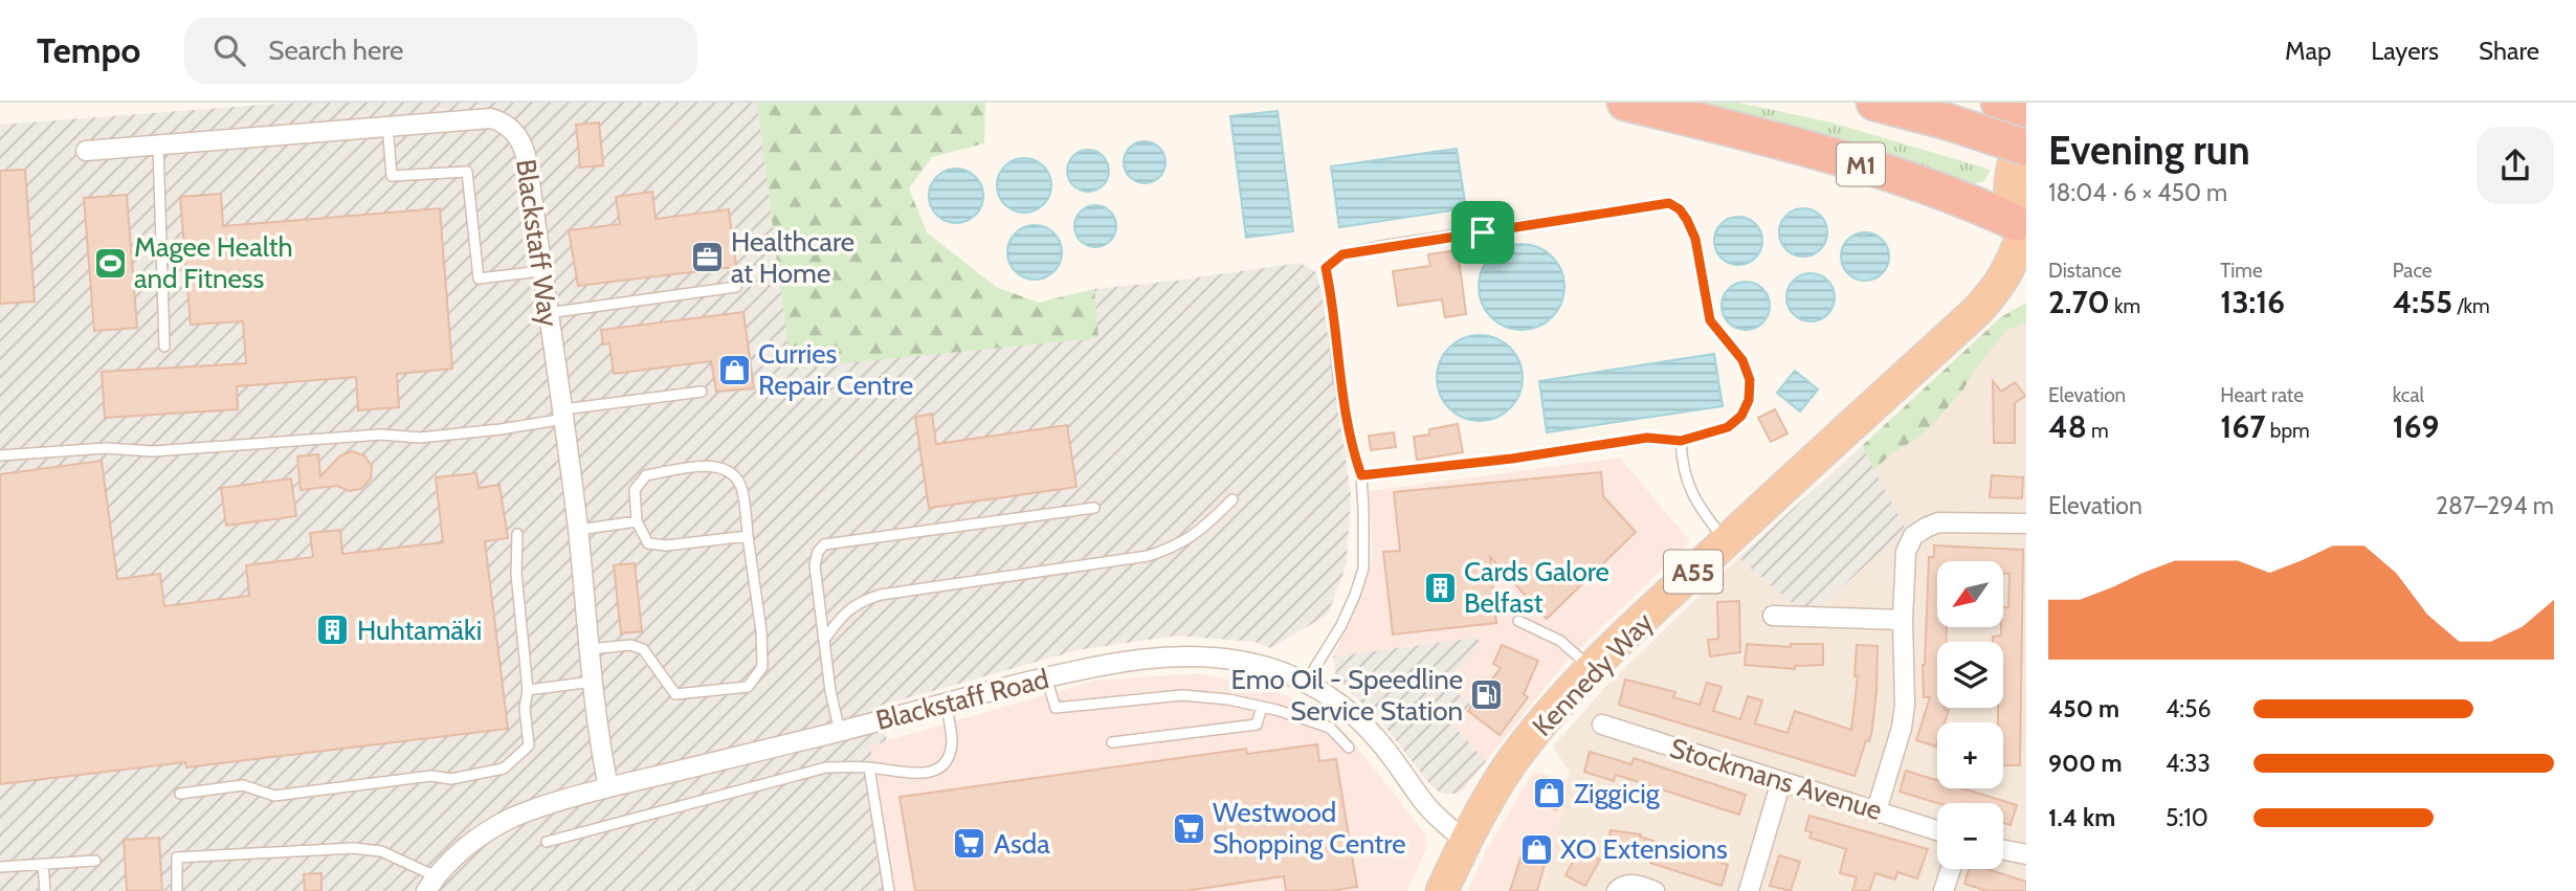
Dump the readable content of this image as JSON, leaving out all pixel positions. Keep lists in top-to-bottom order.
{
  "streets": {
    "highway": ["M1", "A55", "Kennedy Way"],
    "street": ["Blackstaff Way", "Blackstaff Road", "Stockmans Avenue"]
  },
  "crossings": [
    ["M1", "Kennedy Way"],
    ["Blackstaff Way", "Blackstaff Road"],
    ["Kennedy Way", "Blackstaff Road"]
  ],
  "places": {
    "office": ["Healthcare at Home"],
    "sports": ["Magee Health and Fitness"],
    "shop": ["Curries Repair Centre", "Ziggicig", "XO Extensions"],
    "building": ["Cards Galore Belfast", "Huhtamäki"],
    "fuel station": ["Emo Oil - Speedline Service Station"],
    "supermarket": ["Westwood Shopping Centre", "Asda"]
  },
  "north": "bottom left",
  "page": {
    "header": "Tempo",
    "search": "Search here",
    "nav": ["Map", "Layers", "Share"],
    "heading": ["Evening run", "18:04 · 6 × 450 m"],
    "stats": [
      ["Distance", "2.70 km"],
      ["Time", "13:16"],
      ["Pace", "4:55 /km"],
      ["Elevation", "48 m"],
      ["Heart rate", "167 bpm"],
      ["kcal", "169"]
    ],
    "chart": ["Elevation", "287–294 m"],
    "map_buttons": ["+", "−"],
    "list": [
      {
        "name": "450 m",
        "note": "4:56"
      },
      {
        "name": "900 m",
        "note": "4:33"
      },
      {
        "name": "1.4 km",
        "note": "5:10"
      }
    ]
  }
}
